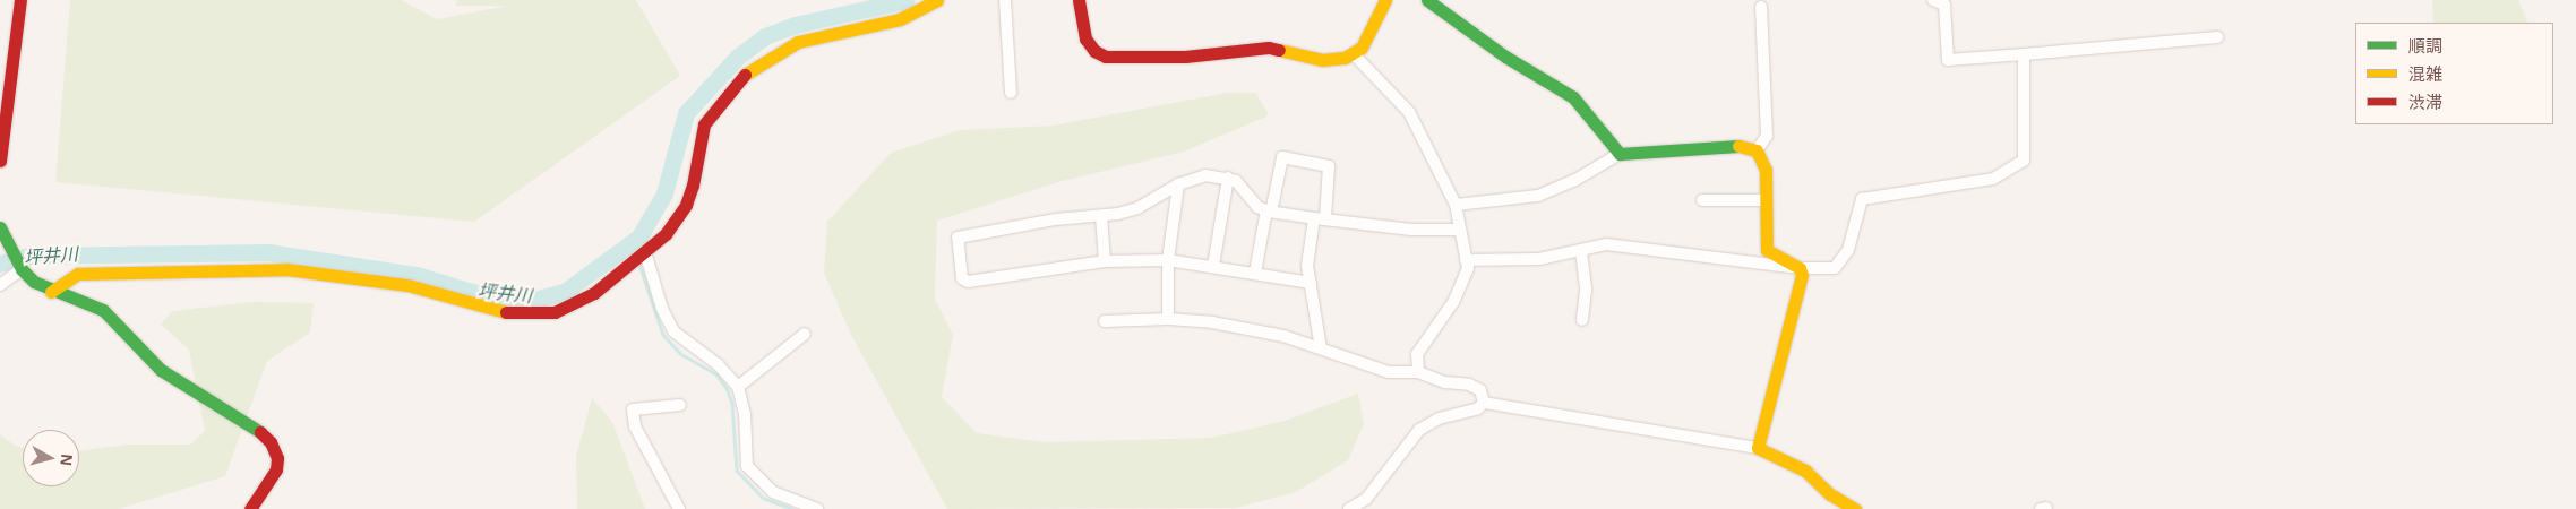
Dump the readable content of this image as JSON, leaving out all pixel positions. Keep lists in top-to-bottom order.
{
  "water": ["坪井川"],
  "legend": ["順調", "混雑", "渋滞"],
  "north": "right"
}
